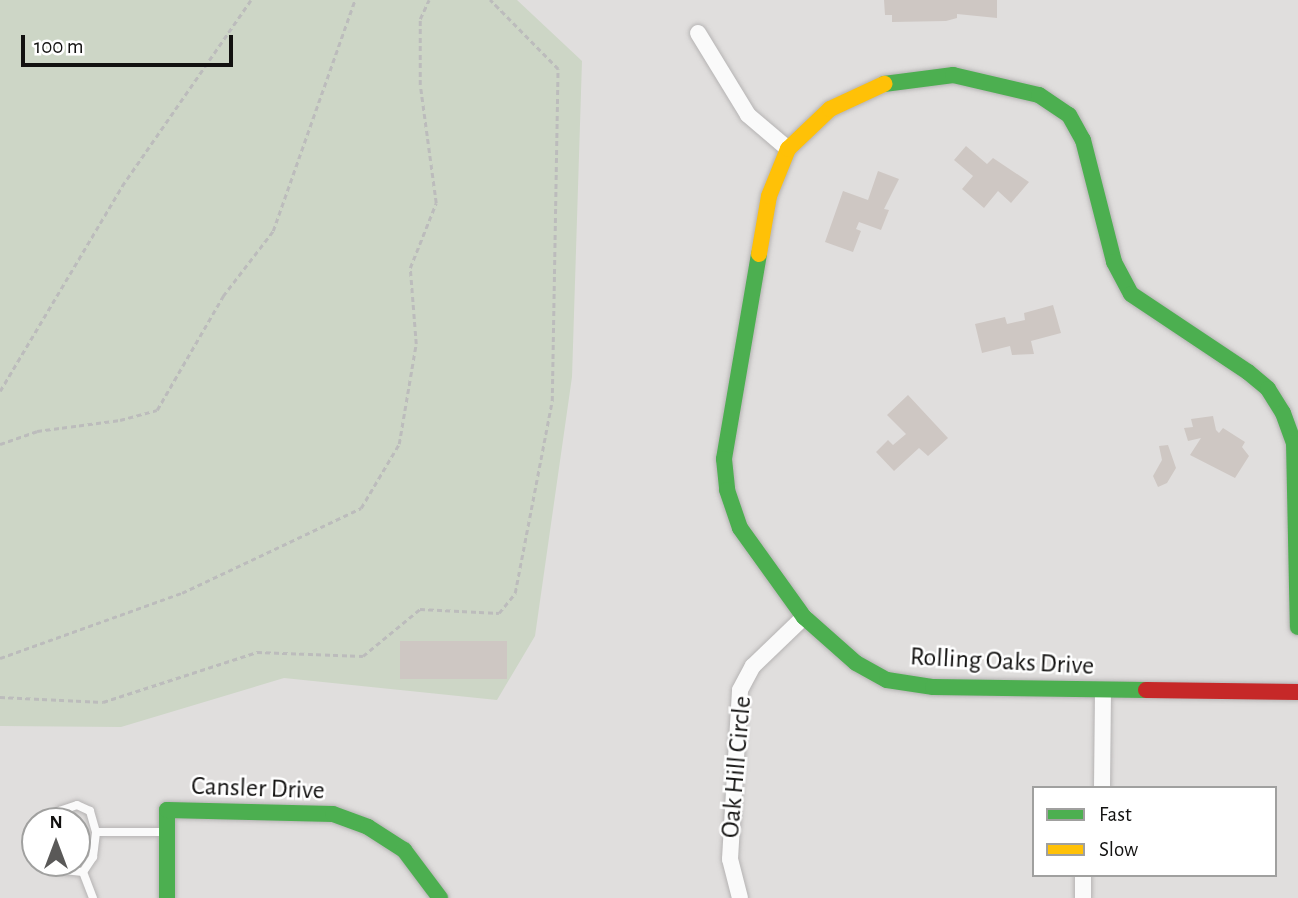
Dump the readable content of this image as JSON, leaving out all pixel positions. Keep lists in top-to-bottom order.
{
  "streets": {
    "street": ["Rolling Oaks Drive", "Oak Hill Circle", "Cansler Drive"]
  },
  "crossings": [
    ["Rolling Oaks Drive", "Oak Hill Circle"]
  ],
  "legend": ["Fast", "Slow"],
  "scale_bar": "100 m",
  "north": "top"
}
